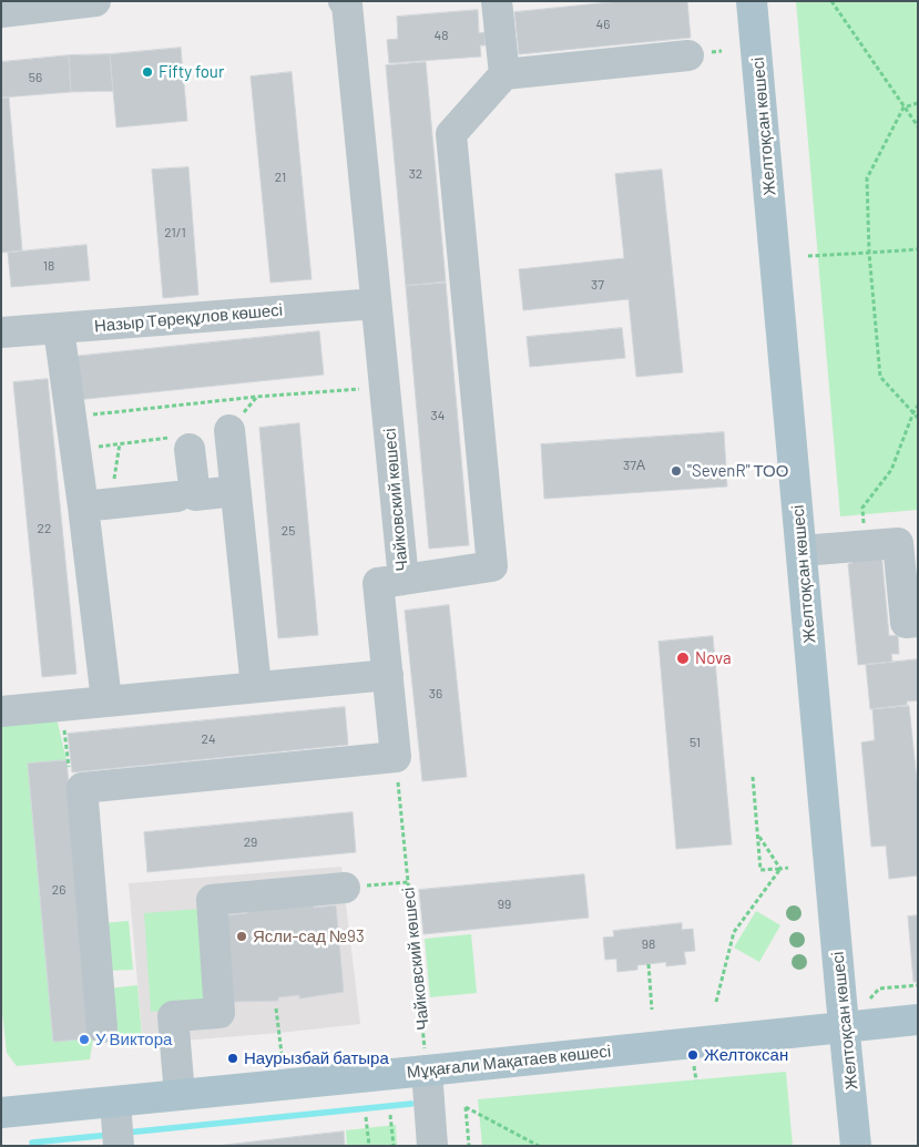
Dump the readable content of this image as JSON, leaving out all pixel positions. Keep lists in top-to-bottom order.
{
  "streets": {
    "main road": ["Желтоқсан көшесі", "Мұқағали Мақатаев көшесі"],
    "street": ["Назыр Төреқұлов көшесі", "Чайковский көшесі"]
  },
  "crossings": [
    ["Желтоқсан көшесі", "Мұқағали Мақатаев көшесі"],
    ["Назыр Төреқұлов көшесі", "Чайковский көшесі"],
    ["Чайковский көшесі", "Мұқағали Мақатаев көшесі"]
  ],
  "places": [
    "Fifty four",
    "\"SevenR\" ТОО",
    "Nova",
    "Ясли-сад №93",
    "У Виктора",
    "Желтоксан",
    "Наурызбай батыра"
  ],
  "house_numbers": [
    "46",
    "48",
    "56",
    "32",
    "21",
    "21/1",
    "18",
    "37",
    "34",
    "37А",
    "22",
    "25",
    "36",
    "24",
    "51",
    "29",
    "26",
    "99",
    "98"
  ]
}
